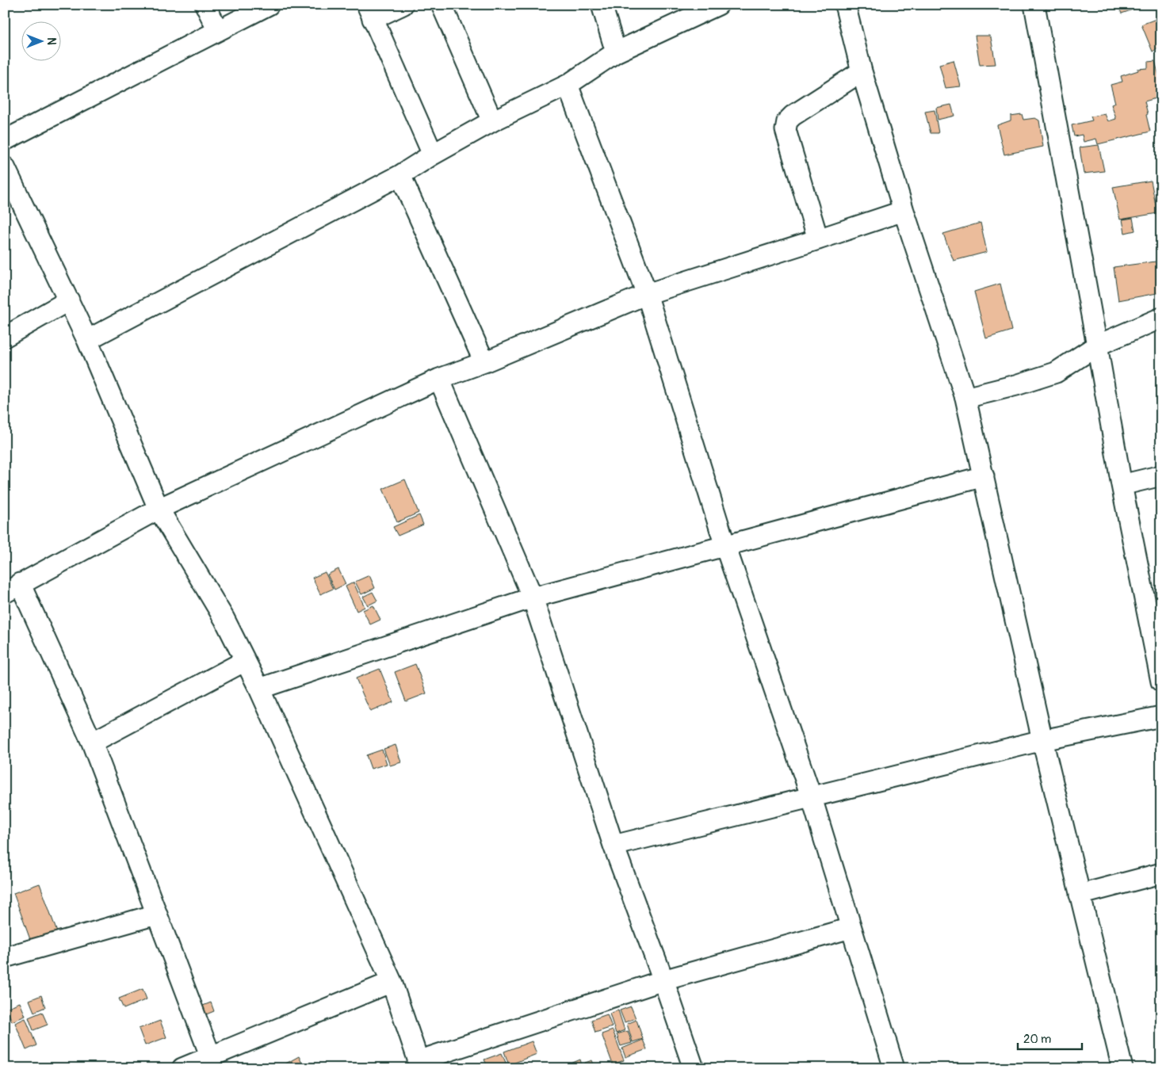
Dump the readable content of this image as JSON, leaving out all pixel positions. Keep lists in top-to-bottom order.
{
  "scale_bar": "20 m",
  "north": "right"
}
